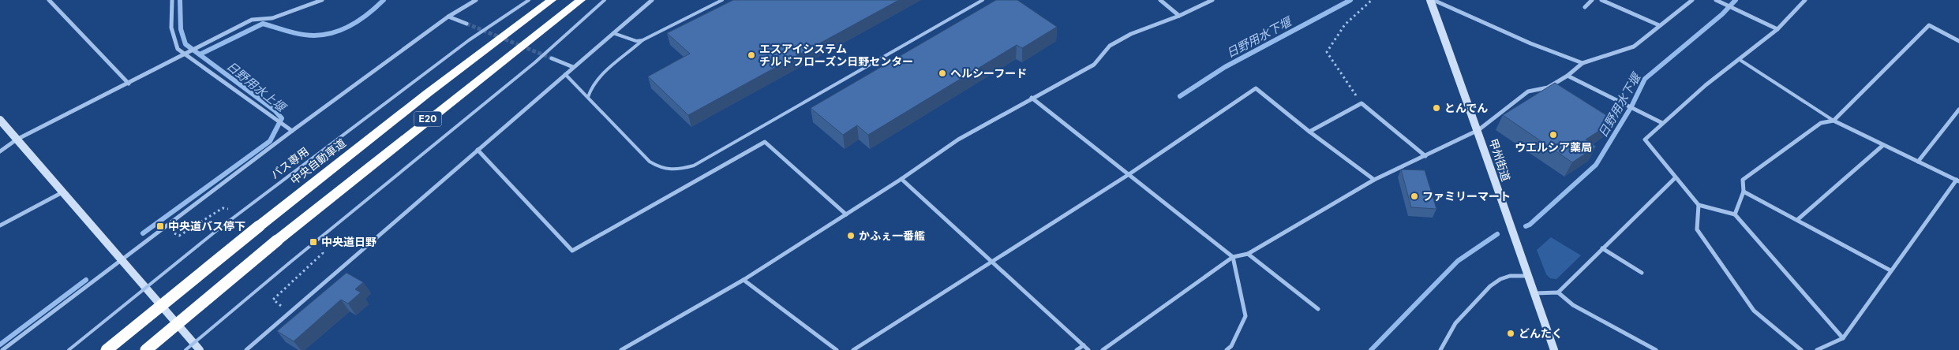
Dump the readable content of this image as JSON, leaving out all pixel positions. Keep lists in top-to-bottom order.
{
  "streets": {
    "highway": ["E20", "中央自動車道"],
    "main road": ["甲州街道"],
    "lane": ["バス専用"]
  },
  "water": ["日野用水下堰", "日野用水上堰"],
  "places": {
    "other": [
      "エスアイシステム チルドフローズン日野センター",
      "ヘルシーフード",
      "とんでん",
      "ウエルシア薬局",
      "ファミリーマート",
      "かふぇ一番艦",
      "どんたく"
    ],
    "transit": ["中央道バス停下", "中央道日野"]
  }
}
